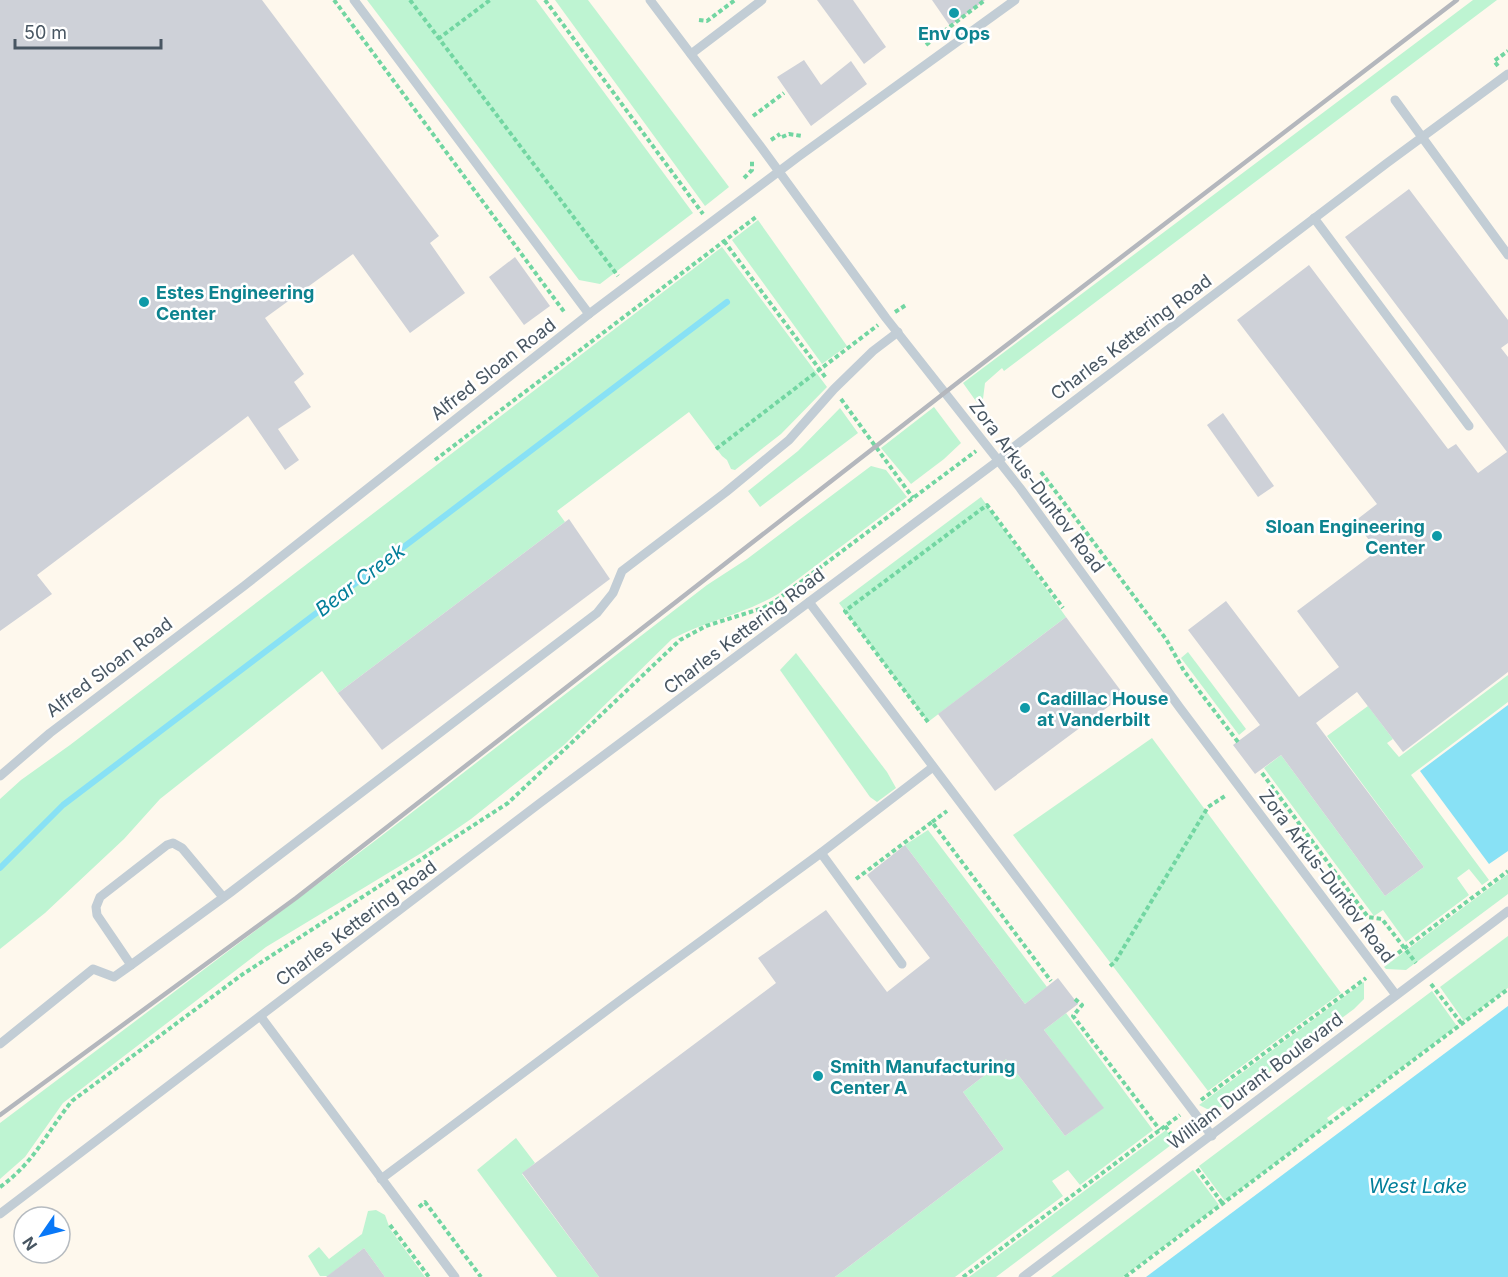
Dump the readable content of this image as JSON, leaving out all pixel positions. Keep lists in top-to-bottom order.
{
  "streets": {
    "lane": [
      "Charles Kettering Road",
      "Alfred Sloan Road",
      "Zora Arkus-Duntov Road",
      "William Durant Boulevard"
    ]
  },
  "crossings": [
    ["Charles Kettering Road", "Zora Arkus-Duntov Road"],
    ["Alfred Sloan Road", "Zora Arkus-Duntov Road"],
    ["Zora Arkus-Duntov Road", "William Durant Boulevard"]
  ],
  "water": ["Bear Creek", "West Lake"],
  "places": [
    "Env Ops",
    "Estes Engineering Center",
    "Sloan Engineering Center",
    "Cadillac House at Vanderbilt",
    "Smith Manufacturing Center A"
  ],
  "scale_bar": "50 m",
  "north": "bottom left"
}
